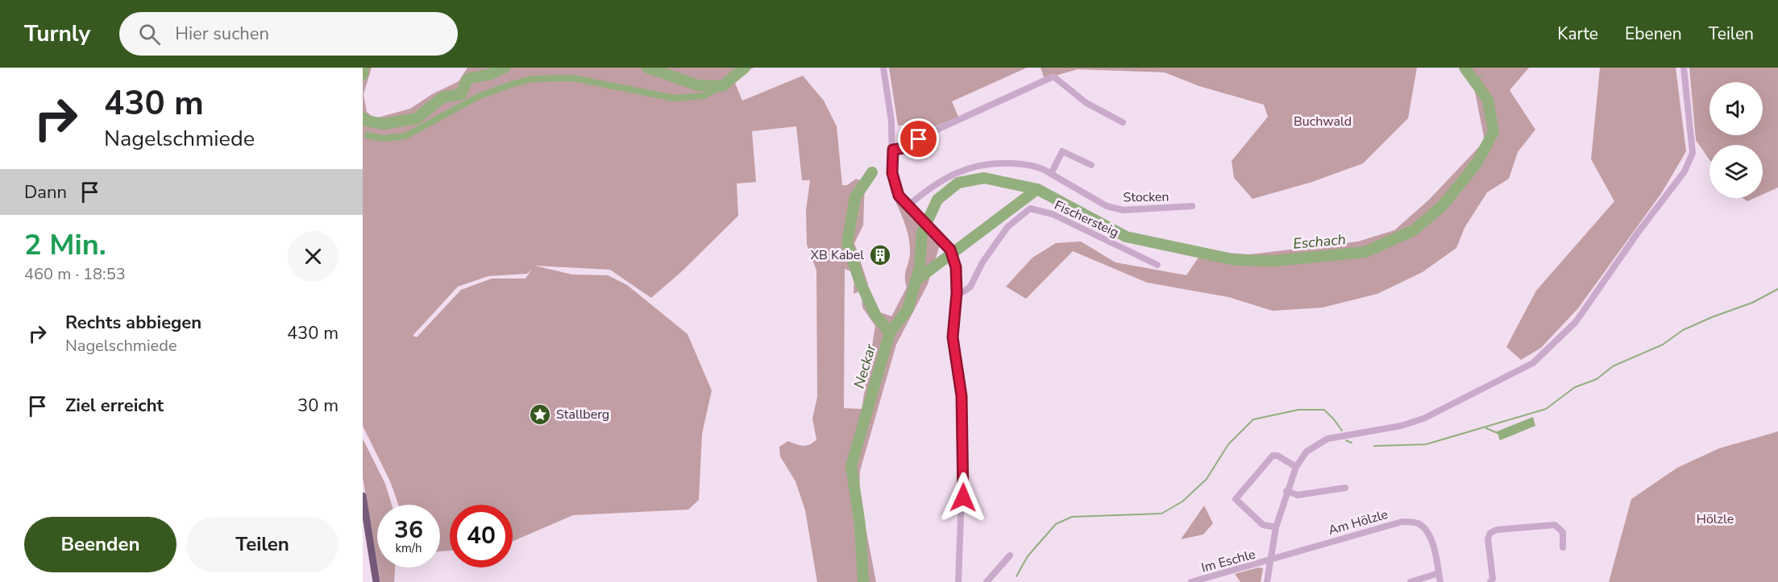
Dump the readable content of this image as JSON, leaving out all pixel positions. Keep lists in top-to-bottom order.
{
  "streets": {
    "street": [
      "Stocken",
      "Fischersteig",
      "Am Hölzle",
      "Im Eschle"
    ]
  },
  "crossings": [
    ["Am Hölzle", "Im Eschle"]
  ],
  "water": ["Eschach", "Neckar"],
  "parks": ["Buchwald", "Hölzle"],
  "places": {
    "building": ["XB Kabel"],
    "place": ["Stallberg"]
  },
  "page": {
    "header": "Turnly",
    "search": "Hier suchen",
    "nav": ["Karte", "Ebenen", "Teilen"],
    "turn": ["430 m", "Nagelschmiede"],
    "then": "Dann",
    "heading": ["2 Min.", "460 m · 18:53"],
    "list": [
      {
        "name": "Rechts abbiegen",
        "note": "Nagelschmiede",
        "value": "430 m"
      },
      {
        "name": "Ziel erreicht",
        "value": "30 m"
      }
    ],
    "speed": "36 km/h",
    "limit": "40",
    "buttons": ["Beenden", "Teilen"]
  }
}
